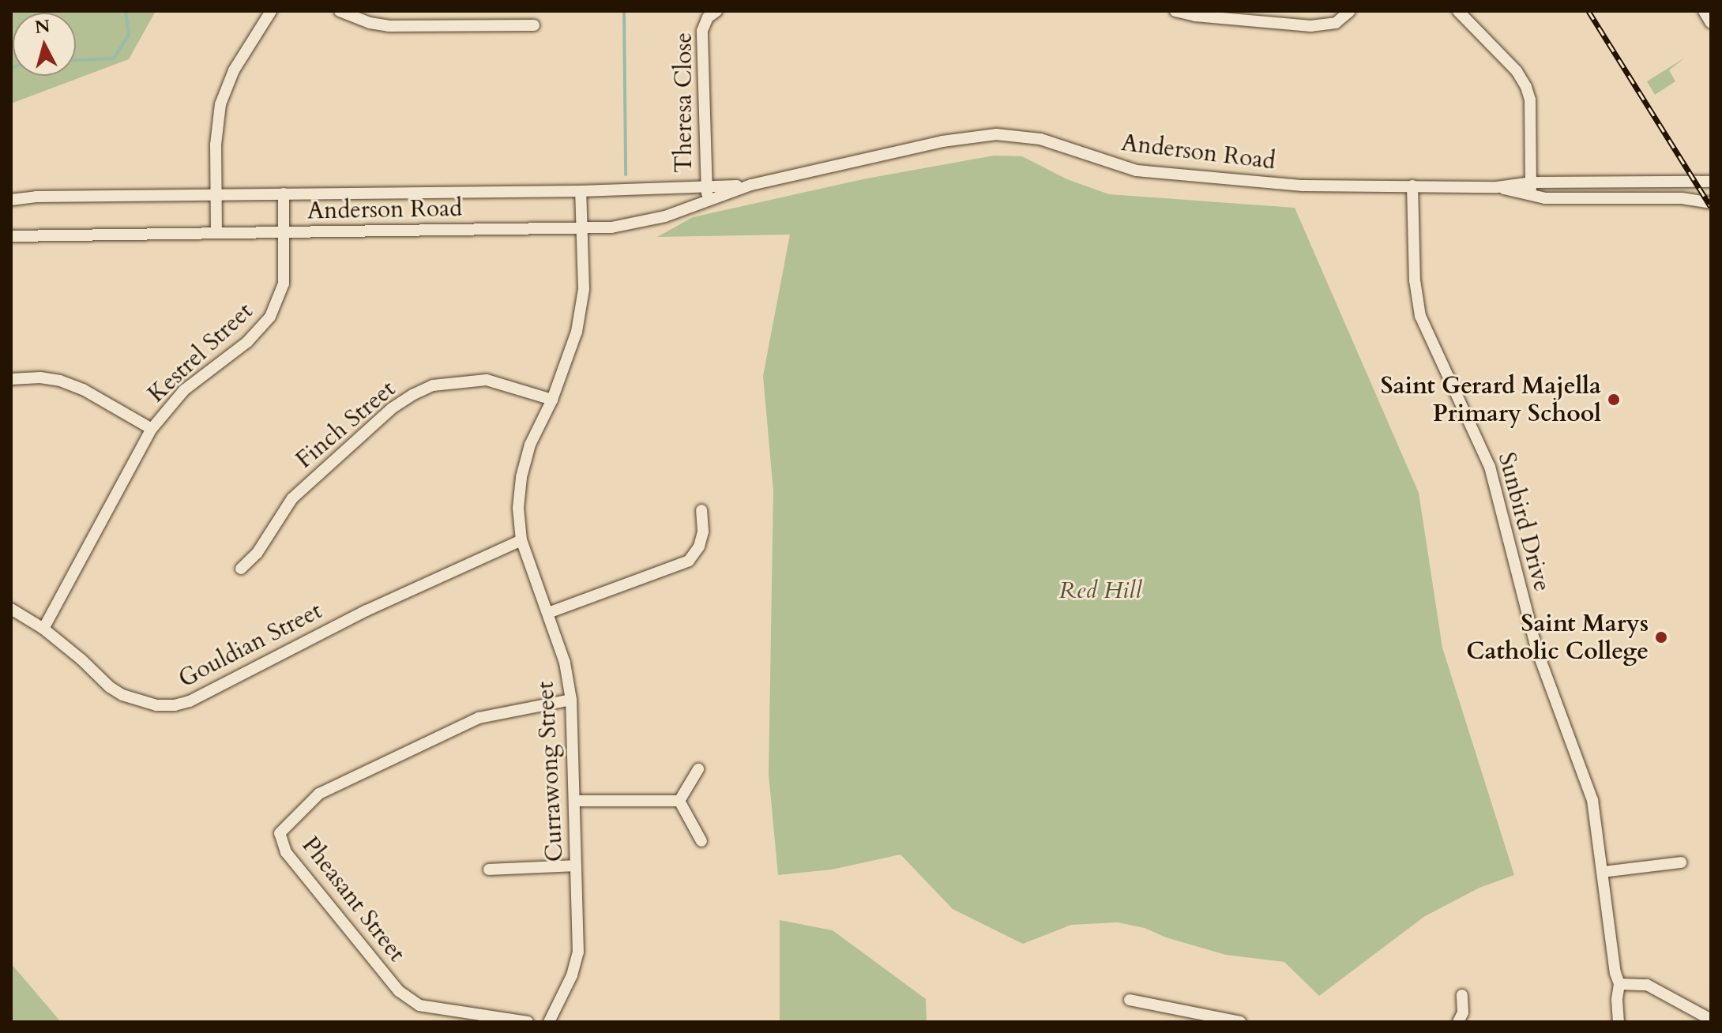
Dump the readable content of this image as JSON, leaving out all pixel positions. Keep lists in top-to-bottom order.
{
  "streets": {
    "street": [
      "Theresa Close",
      "Anderson Road",
      "Kestrel Street",
      "Finch Street",
      "Sunbird Drive",
      "Gouldian Street",
      "Currawong Street",
      "Pheasant Street"
    ]
  },
  "crossings": [
    ["Theresa Close", "Anderson Road"],
    ["Anderson Road", "Kestrel Street"],
    ["Anderson Road", "Sunbird Drive"],
    ["Anderson Road", "Currawong Street"],
    ["Kestrel Street", "Gouldian Street"],
    ["Finch Street", "Currawong Street"],
    ["Gouldian Street", "Currawong Street"],
    ["Currawong Street", "Pheasant Street"]
  ],
  "parks": ["Red Hill"],
  "places": ["Saint Gerard Majella Primary School", "Saint Marys Catholic College"],
  "north": "top"
}
